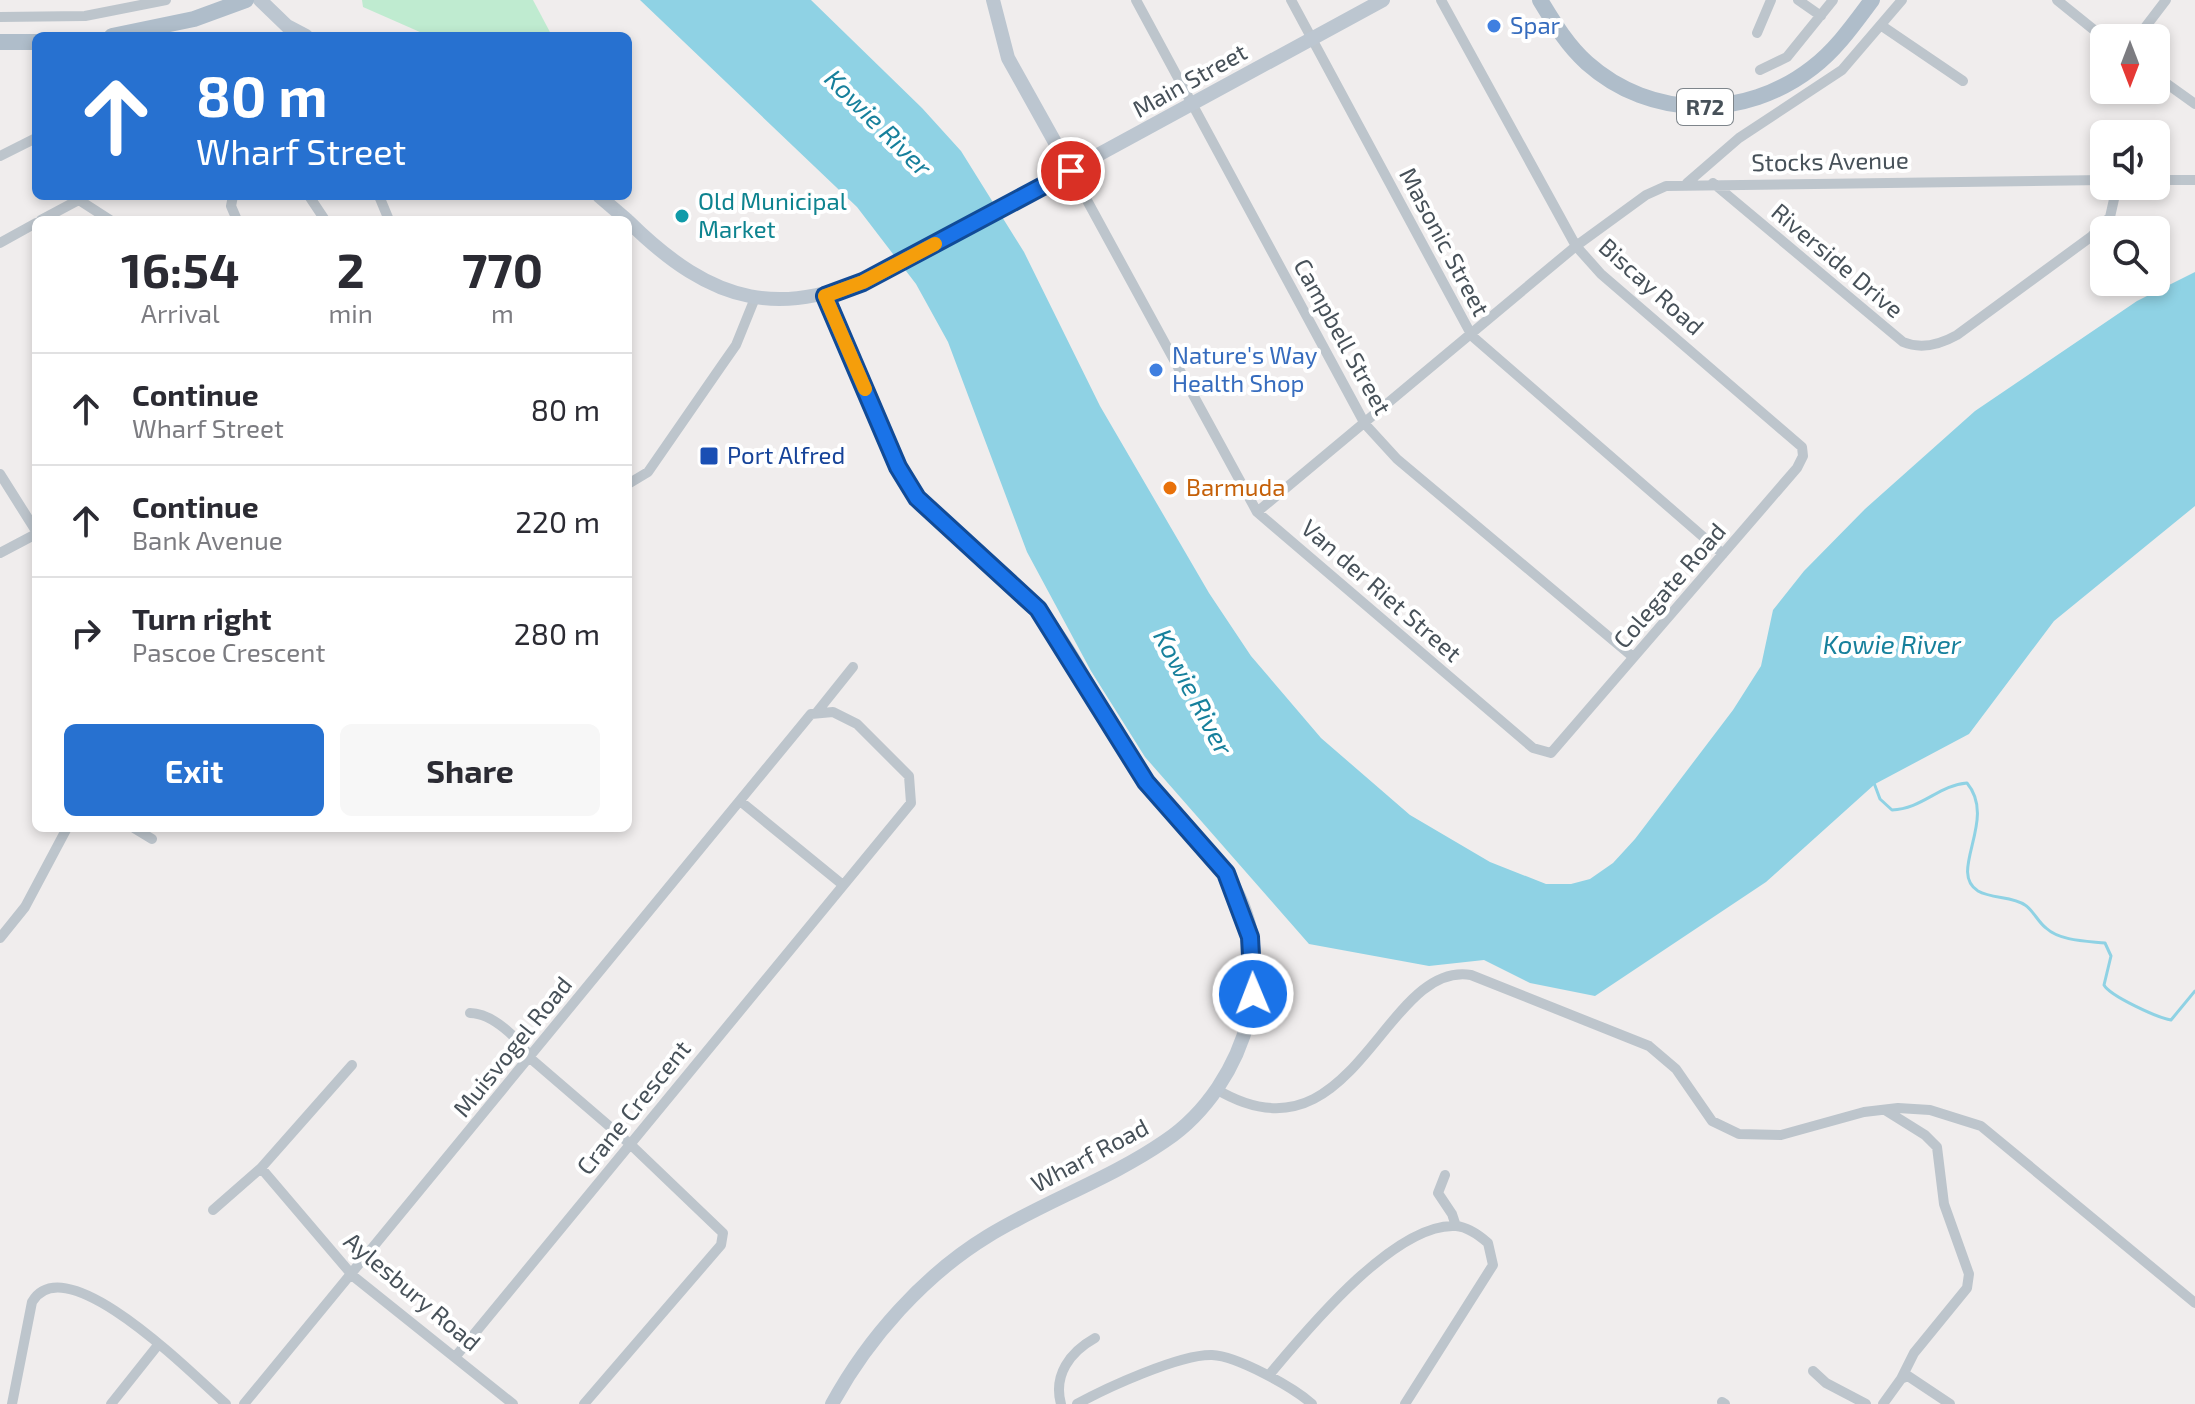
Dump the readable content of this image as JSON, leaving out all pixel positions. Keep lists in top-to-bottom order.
{
  "streets": {
    "main road": ["R72"],
    "street": [
      "Main Street",
      "Stocks Avenue",
      "Masonic Street",
      "Riverside Drive",
      "Biscay Road",
      "Campbell Street",
      "Colegate Road",
      "Van der Riet Street",
      "Muisvogel Road",
      "Crane Crescent",
      "Wharf Road",
      "Aylesbury Road"
    ]
  },
  "crossings": [
    ["Main Street", "Masonic Street"],
    ["Main Street", "Campbell Street"],
    ["Main Street", "Van der Riet Street"],
    ["Main Street", "Wharf Road"],
    ["Stocks Avenue", "Masonic Street"],
    ["Stocks Avenue", "Riverside Drive"],
    ["Stocks Avenue", "Biscay Road"],
    ["Stocks Avenue", "Campbell Street"],
    ["Stocks Avenue", "Van der Riet Street"],
    ["Masonic Street", "Colegate Road"],
    ["Biscay Road", "Colegate Road"],
    ["Campbell Street", "Colegate Road"],
    ["Colegate Road", "Van der Riet Street"],
    ["Muisvogel Road", "Crane Crescent"],
    ["Muisvogel Road", "Aylesbury Road"],
    ["Crane Crescent", "Aylesbury Road"]
  ],
  "water": ["Kowie River"],
  "places": {
    "other": [
      "Spar",
      "Old Municipal Market",
      "Nature's Way Health Shop",
      "Barmuda"
    ],
    "transit": ["Port Alfred"]
  },
  "north": "bottom",
  "page": {
    "turn": ["80 m", "Wharf Street"],
    "eta": [
      "16:54",
      "Arrival",
      "2",
      "min",
      "770",
      "m"
    ],
    "list": [
      {
        "name": "Continue",
        "note": "Wharf Street",
        "value": "80 m"
      },
      {
        "name": "Continue",
        "note": "Bank Avenue",
        "value": "220 m"
      },
      {
        "name": "Turn right",
        "note": "Pascoe Crescent",
        "value": "280 m"
      }
    ],
    "buttons": ["Exit", "Share"]
  }
}
